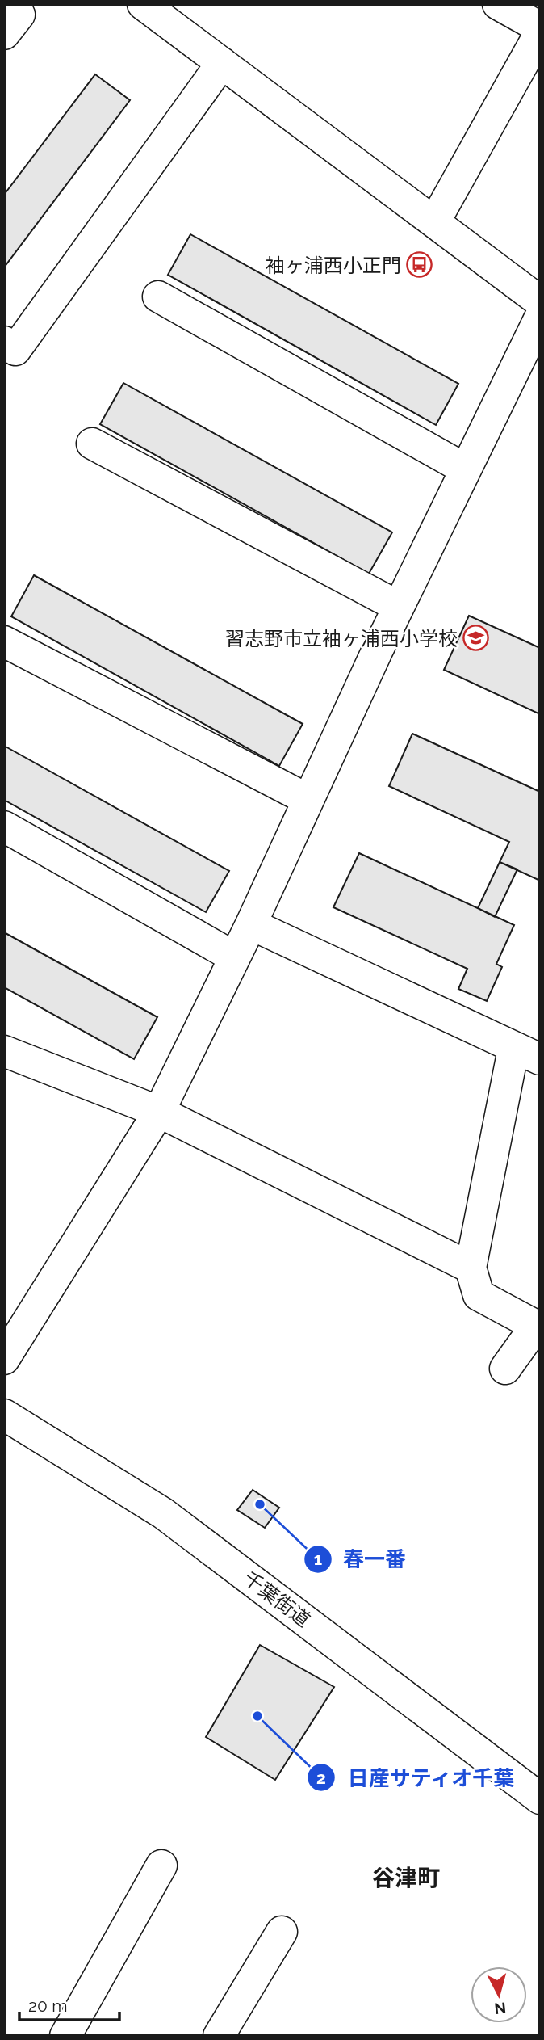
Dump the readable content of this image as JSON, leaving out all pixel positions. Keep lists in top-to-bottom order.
{
  "streets": {
    "main road": ["千葉街道"]
  },
  "districts": ["谷津町"],
  "places": {
    "bus stop": ["袖ヶ浦西小正門"],
    "school or university": ["習志野市立袖ヶ浦西小学校"],
    "other": ["春一番", "日産サティオ千葉"]
  },
  "scale_bar": "20 m",
  "north": "bottom"
}
